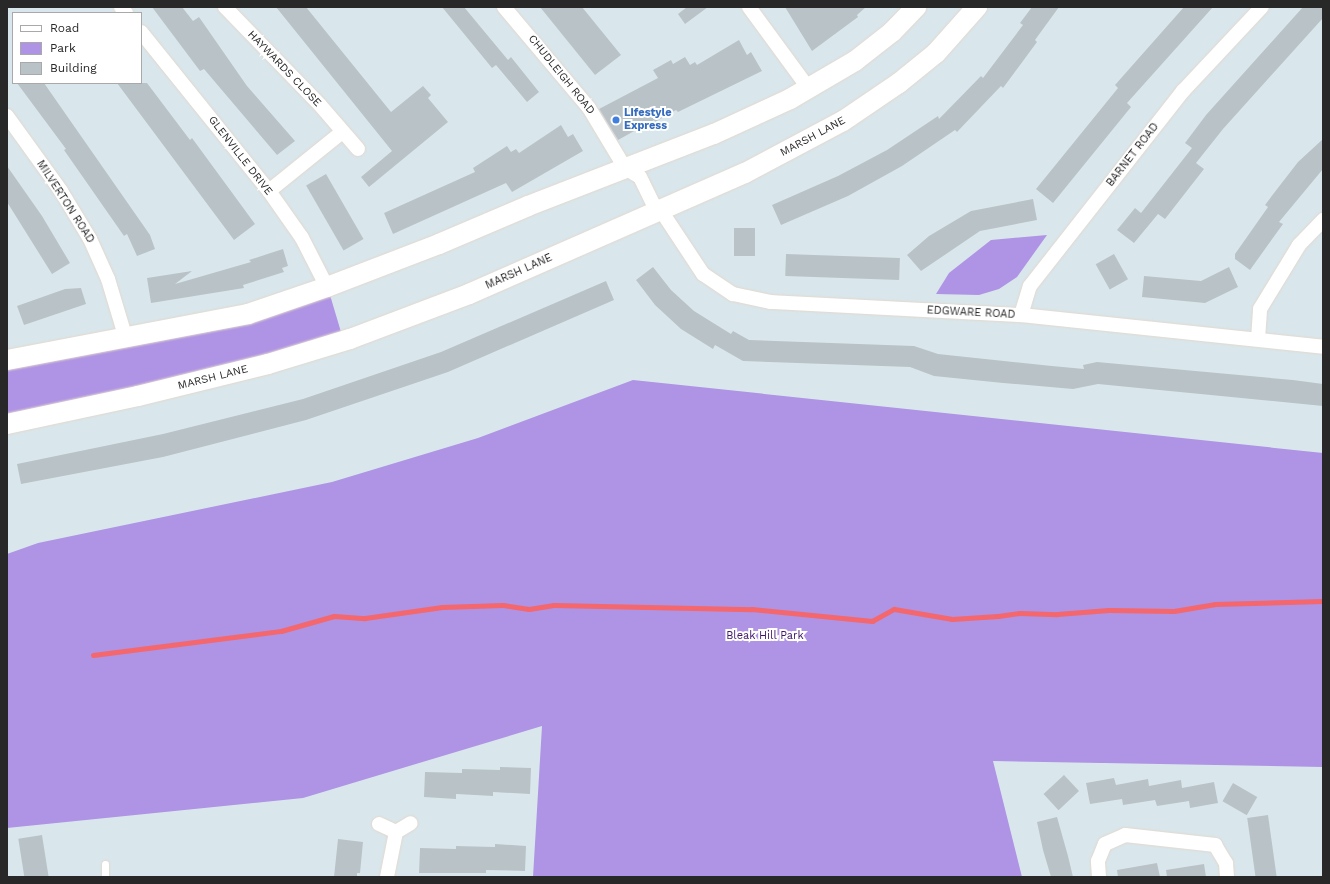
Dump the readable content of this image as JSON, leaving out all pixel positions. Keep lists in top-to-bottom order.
{
  "streets": {
    "main road": ["MARSH LANE"],
    "street": [
      "HAYWARDS CLOSE",
      "CHUDLEIGH ROAD",
      "BARNET ROAD",
      "GLENVILLE DRIVE",
      "MILVERTON ROAD",
      "EDGWARE ROAD"
    ]
  },
  "crossings": [
    ["CHUDLEIGH ROAD", "EDGWARE ROAD"],
    ["MARSH LANE", "EDGWARE ROAD"],
    ["BARNET ROAD", "EDGWARE ROAD"]
  ],
  "parks": ["Bleak Hill Park"],
  "places": ["Lifestyle Express"],
  "legend": ["Road", "Park", "Building"]
}
